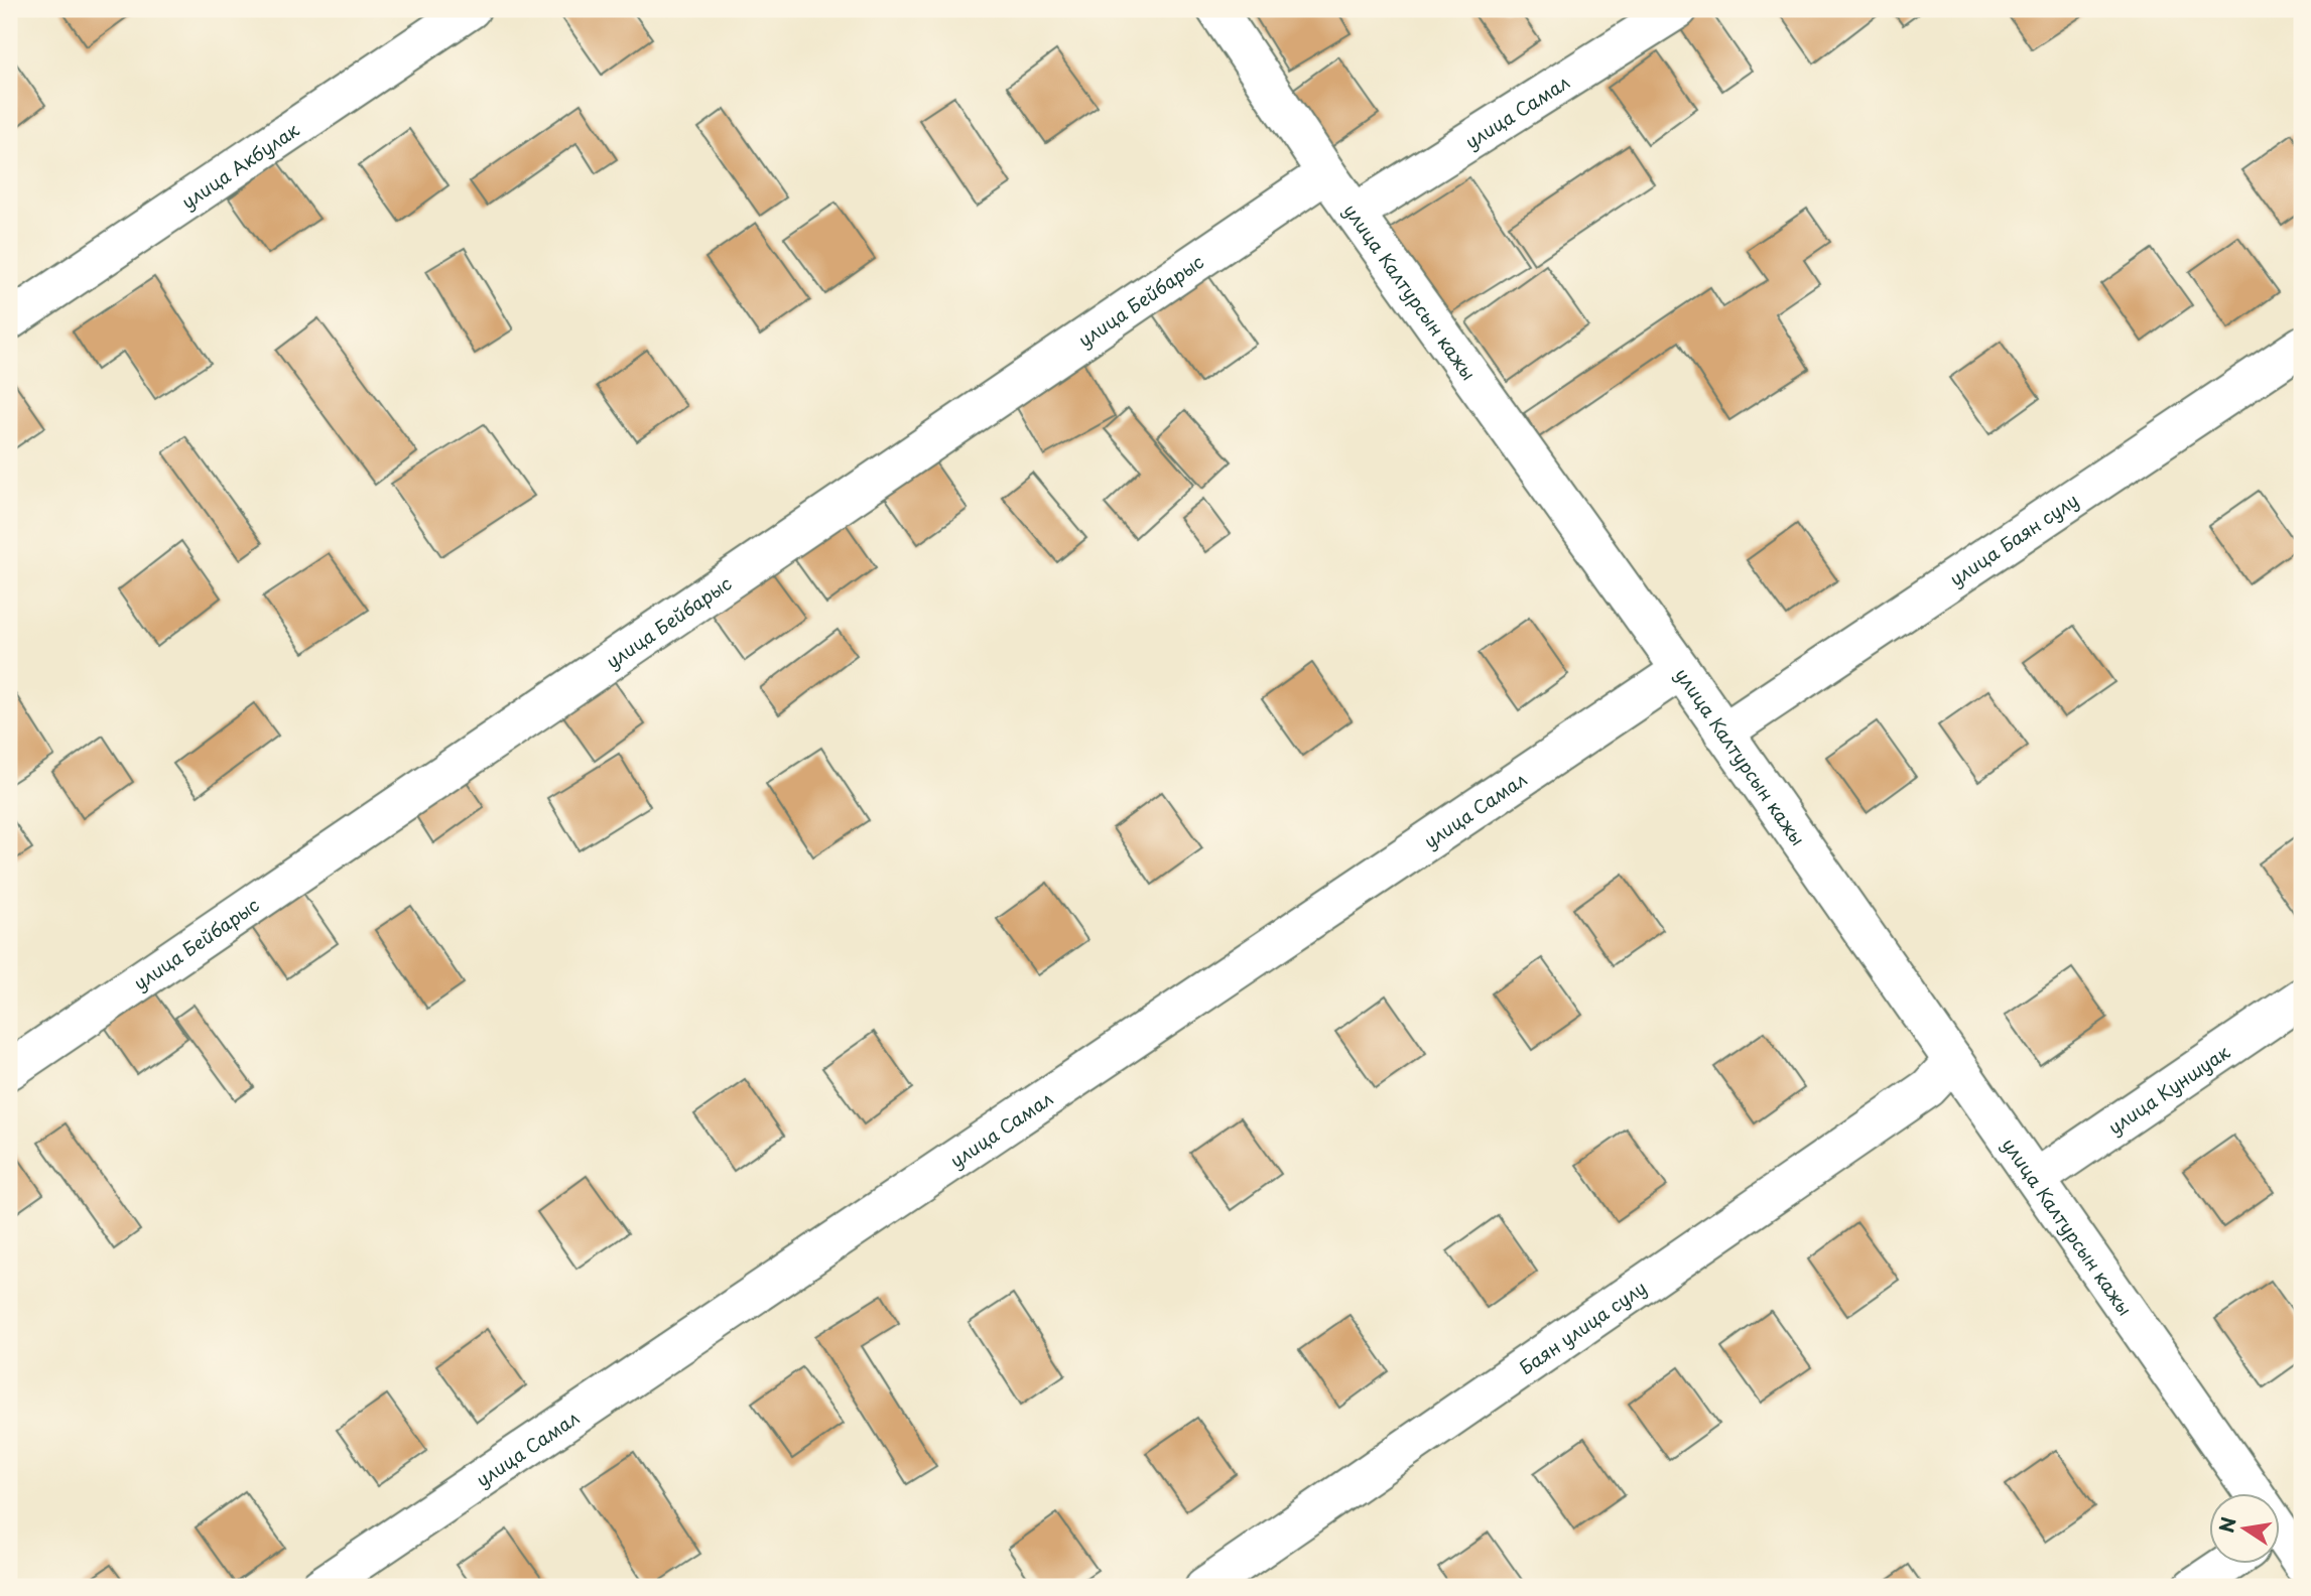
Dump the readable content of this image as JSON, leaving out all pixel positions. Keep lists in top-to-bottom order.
{
  "streets": {
    "street": [
      "улица Самал",
      "улица Акбулак",
      "улица Калтурсын кажы",
      "улица Бейбарыс",
      "улица Баян сулу",
      "улица Куншуак",
      "Баян улица сулу"
    ]
  },
  "crossings": [
    ["улица Самал", "улица Калтурсын кажы"],
    ["улица Калтурсын кажы", "улица Бейбарыс"],
    ["улица Калтурсын кажы", "улица Баян сулу"],
    ["улица Калтурсын кажы", "улица Куншуак"],
    ["улица Калтурсын кажы", "Баян улица сулу"]
  ],
  "north": "left"
}
